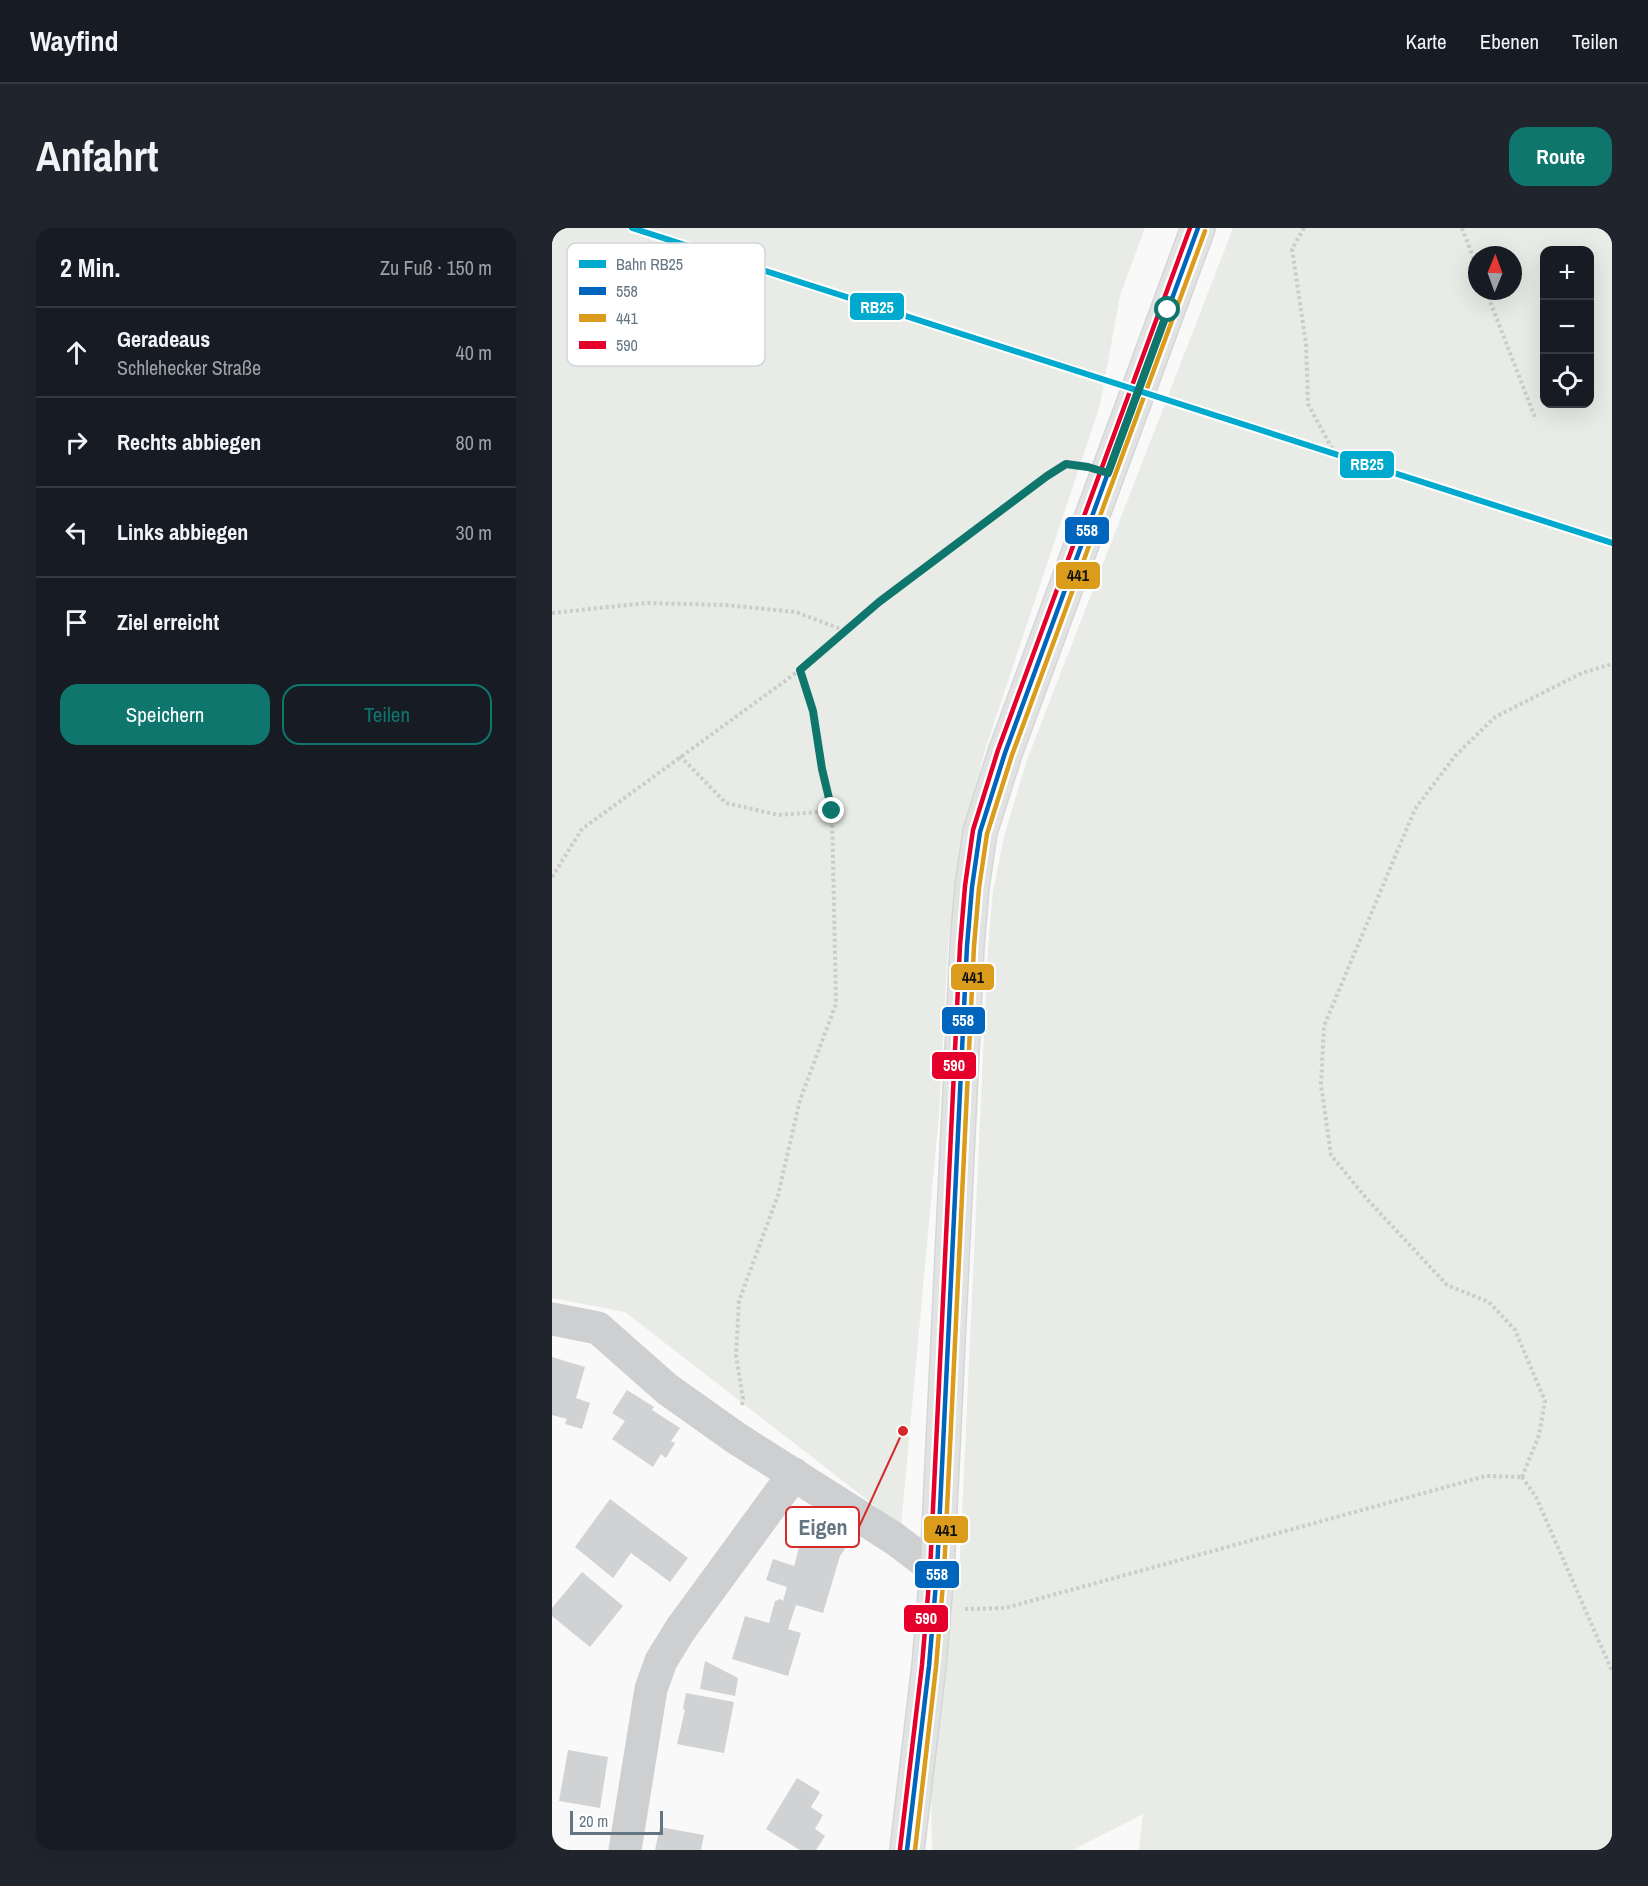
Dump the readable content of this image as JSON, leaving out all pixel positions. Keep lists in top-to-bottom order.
{
  "places": ["Eigen"],
  "lines": [
    "rail line RB25",
    "transit line 558",
    "transit line 590",
    "transit line 441"
  ],
  "legend": [
    "Bahn RB25",
    "558",
    "441",
    "590"
  ],
  "scale_bar": "20 m",
  "north": "top",
  "page": {
    "header": "Wayfind",
    "nav": ["Karte", "Ebenen", "Teilen"],
    "buttons": [
      "Route",
      ["Speichern", "Teilen"]
    ],
    "title": "Anfahrt",
    "heading": ["2 Min.", "Zu Fuß · 150 m"],
    "map_buttons": ["+", "−"],
    "list": [
      ["Geradeaus", "Schlehecker Straße", "40 m"],
      ["Rechts abbiegen", "80 m"],
      ["Links abbiegen", "30 m"],
      "Ziel erreicht"
    ],
    "scale": "20 m"
  }
}
